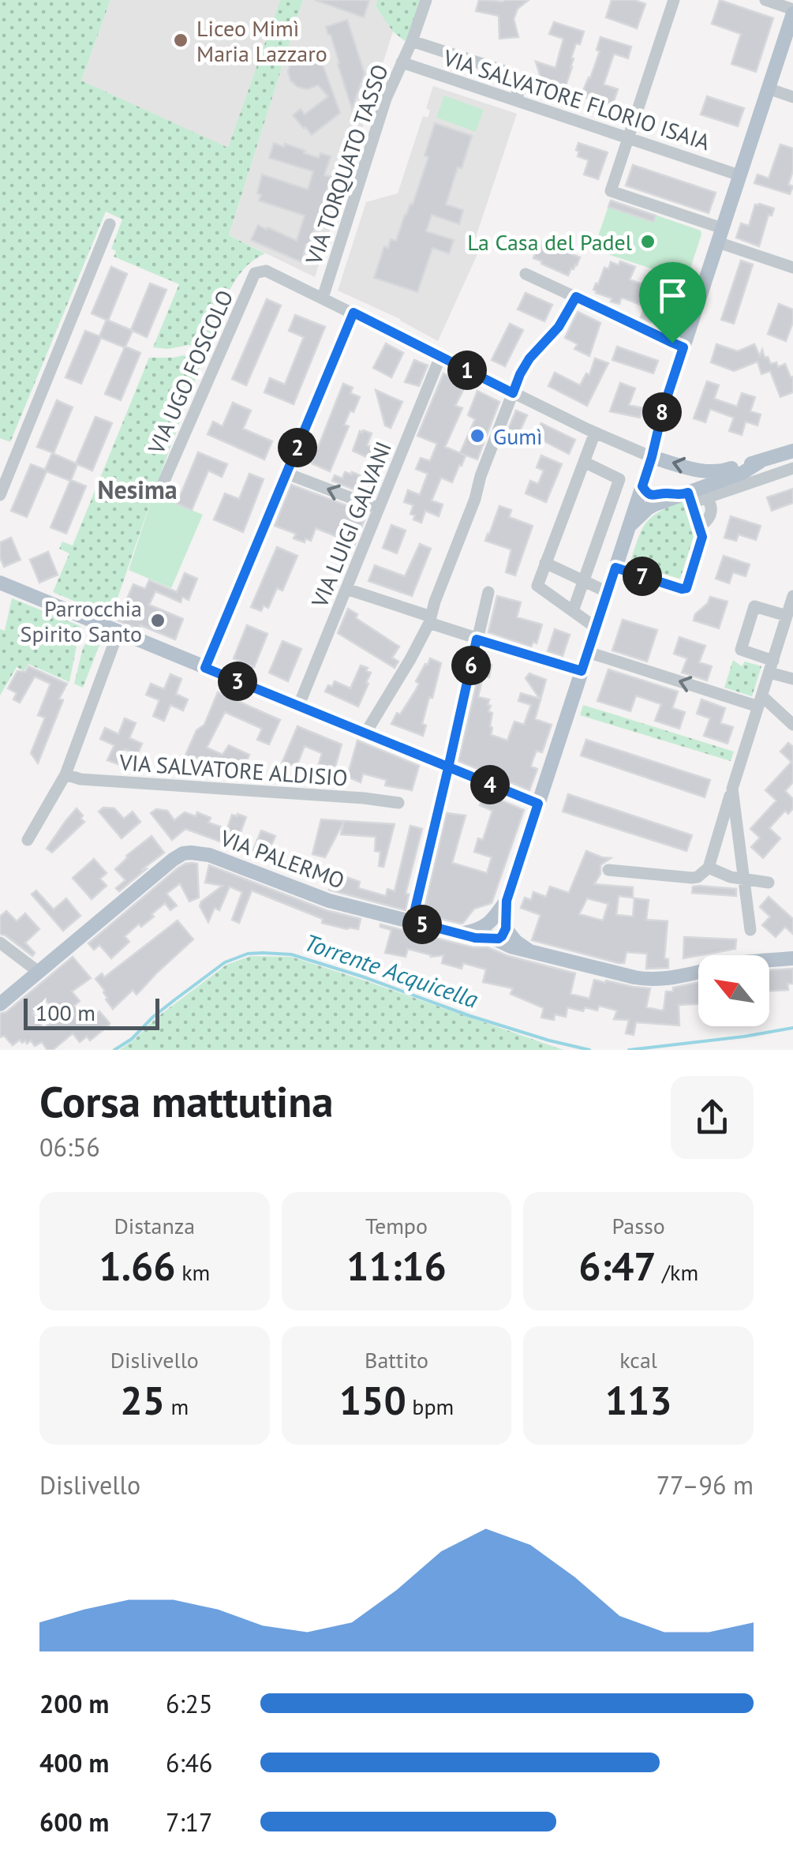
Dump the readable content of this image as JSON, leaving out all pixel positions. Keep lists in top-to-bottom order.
{
  "streets": {
    "main road": ["VIA PALERMO"],
    "street": [
      "VIA SALVATORE FLORIO ISAIA",
      "VIA TORQUATO TASSO",
      "VIA UGO FOSCOLO",
      "VIA LUIGI GALVANI",
      "VIA SALVATORE ALDISIO"
    ]
  },
  "crossings": [
    ["VIA SALVATORE FLORIO ISAIA", "VIA TORQUATO TASSO"],
    ["VIA TORQUATO TASSO", "VIA UGO FOSCOLO"]
  ],
  "districts": ["Nesima"],
  "water": ["Torrente Acquicella"],
  "places": [
    "Liceo Mimì Maria Lazzaro",
    "La Casa del Padel",
    "Gumì",
    "Parrocchia Spirito Santo"
  ],
  "scale_bar": "100 m",
  "north": "top left",
  "page": {
    "pins": [
      "1",
      "8",
      "2",
      "7",
      "6",
      "3",
      "4",
      "5"
    ],
    "scale": "100 m",
    "heading": ["Corsa mattutina", "06:56"],
    "stats": [
      ["Distanza", "1.66 km"],
      ["Tempo", "11:16"],
      ["Passo", "6:47 /km"],
      ["Dislivello", "25 m"],
      ["Battito", "150 bpm"],
      ["kcal", "113"]
    ],
    "chart": ["Dislivello", "77–96 m"],
    "list": [
      {
        "name": "200 m",
        "note": "6:25"
      },
      {
        "name": "400 m",
        "note": "6:46"
      },
      {
        "name": "600 m",
        "note": "7:17"
      }
    ]
  }
}
